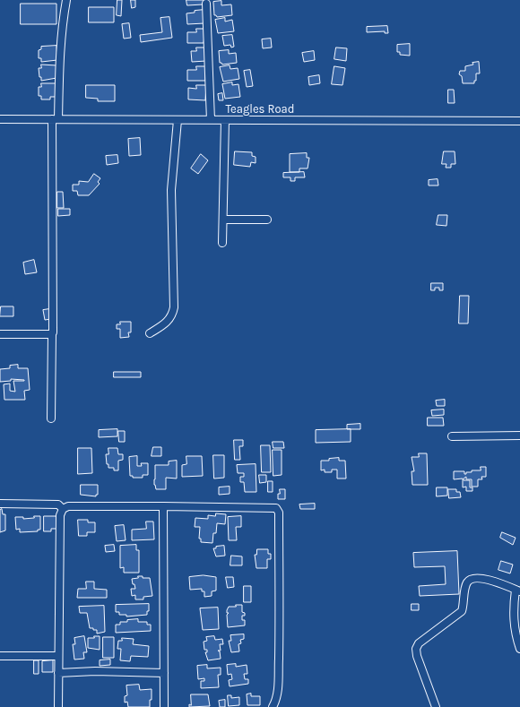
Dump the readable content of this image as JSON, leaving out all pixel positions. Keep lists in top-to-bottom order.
{
  "streets": {
    "street": ["Teagles Road"]
  }
}
